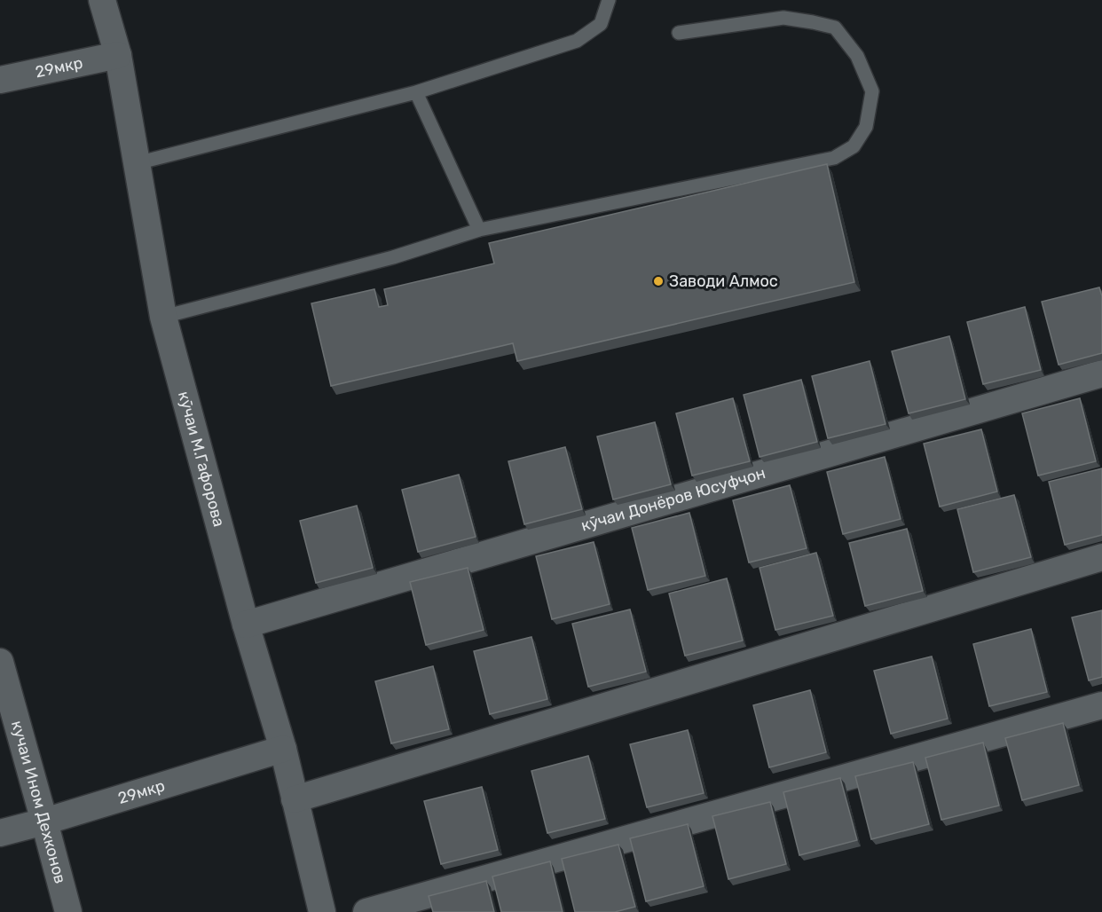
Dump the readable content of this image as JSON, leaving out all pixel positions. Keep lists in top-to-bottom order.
{
  "streets": {
    "street": [
      "29мкр",
      "кӯчаи М.Гафорова",
      "кӯчаи Донёров Юсуфҷон",
      "кучаи Ином Дехконов"
    ]
  },
  "crossings": [
    ["29мкр", "кӯчаи М.Гафорова"],
    ["29мкр", "кучаи Ином Дехконов"],
    ["кӯчаи М.Гафорова", "кӯчаи Донёров Юсуфҷон"]
  ],
  "places": ["Заводи Алмос"]
}
